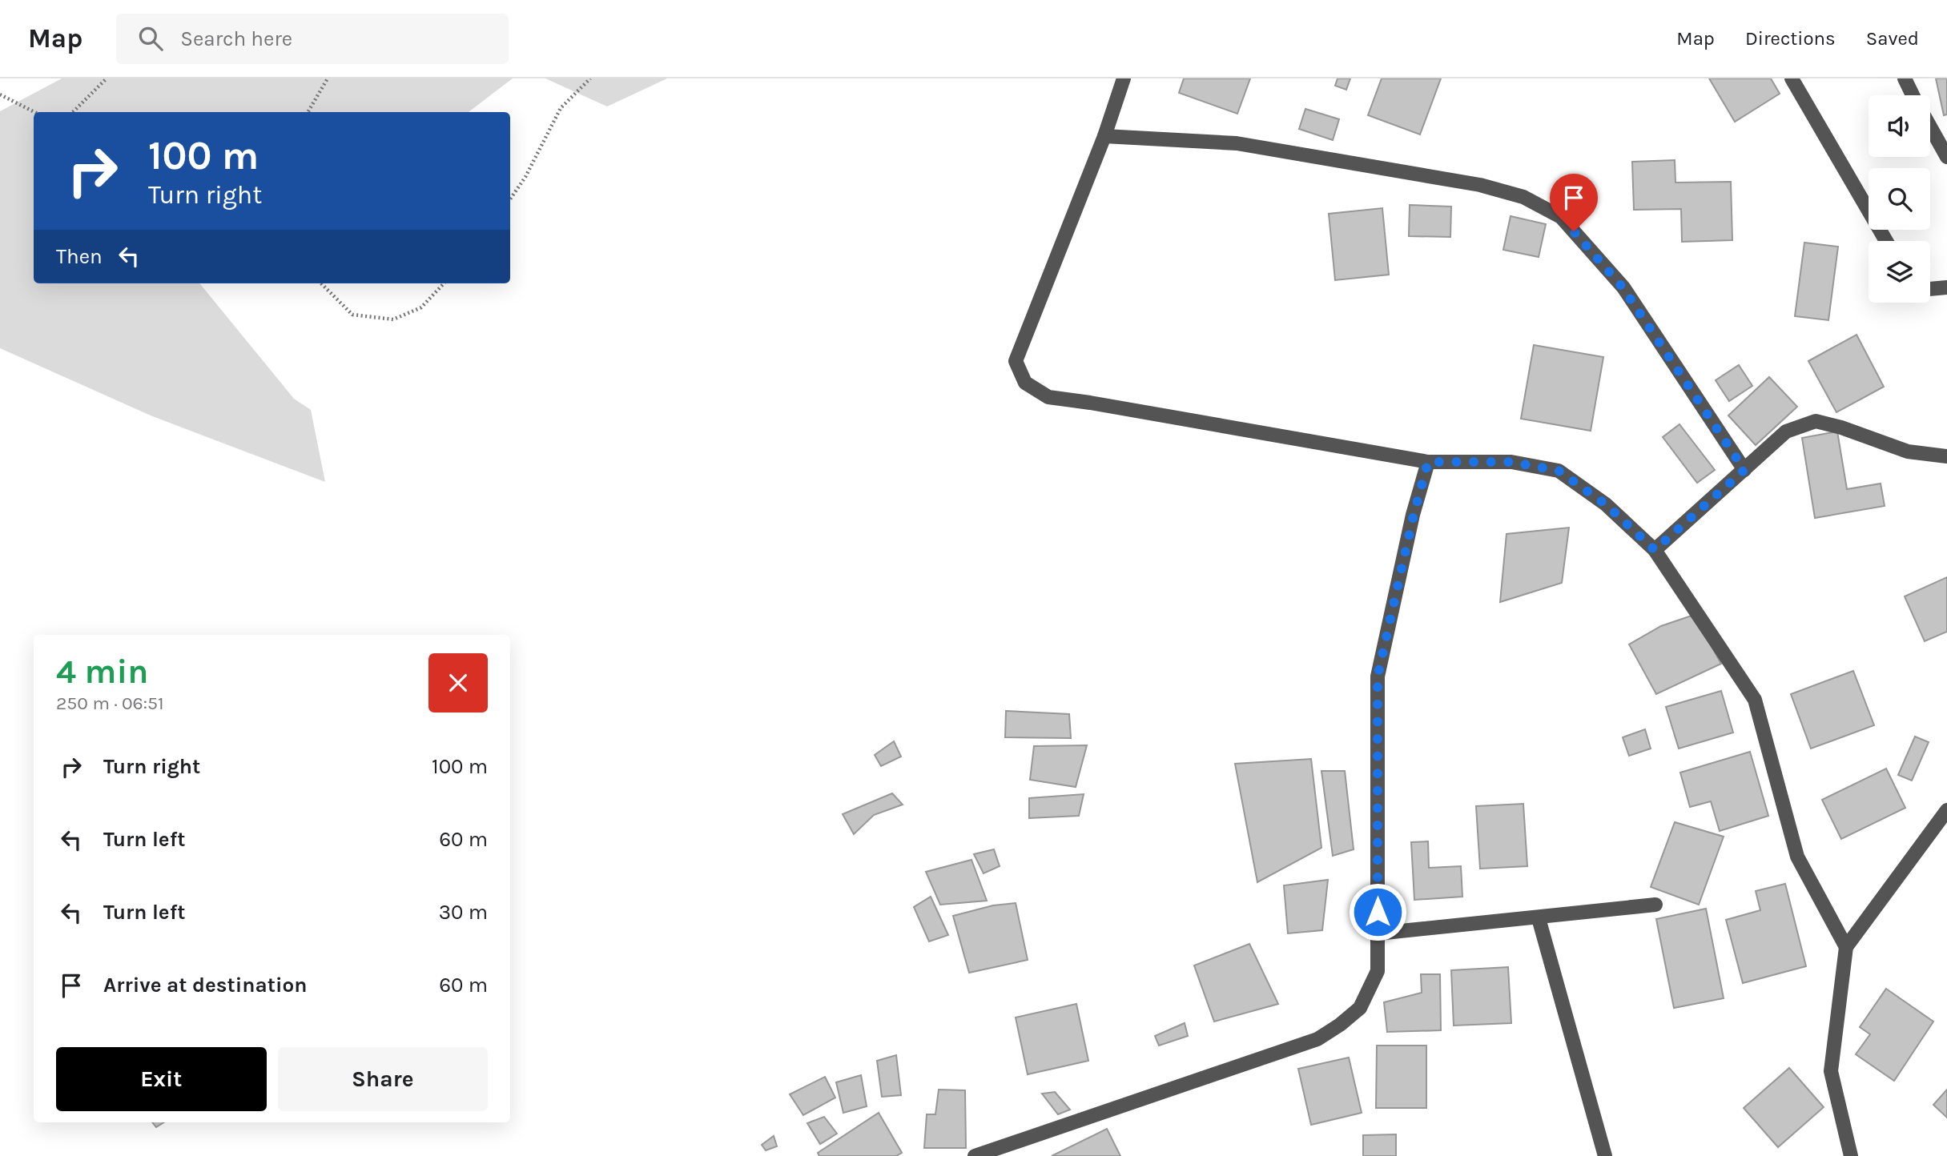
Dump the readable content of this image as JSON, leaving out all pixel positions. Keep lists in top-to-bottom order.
{
  "page": {
    "header": "Map",
    "search": "Search here",
    "nav": ["Map", "Directions", "Saved"],
    "turn": ["100 m", "Turn right"],
    "then": "Then",
    "heading": ["4 min", "250 m · 06:51"],
    "list": [
      {
        "name": "Turn right",
        "value": "100 m"
      },
      {
        "name": "Turn left",
        "value": "60 m"
      },
      {
        "name": "Turn left",
        "value": "30 m"
      },
      {
        "name": "Arrive at destination",
        "value": "60 m"
      }
    ],
    "buttons": ["Exit", "Share"]
  }
}
